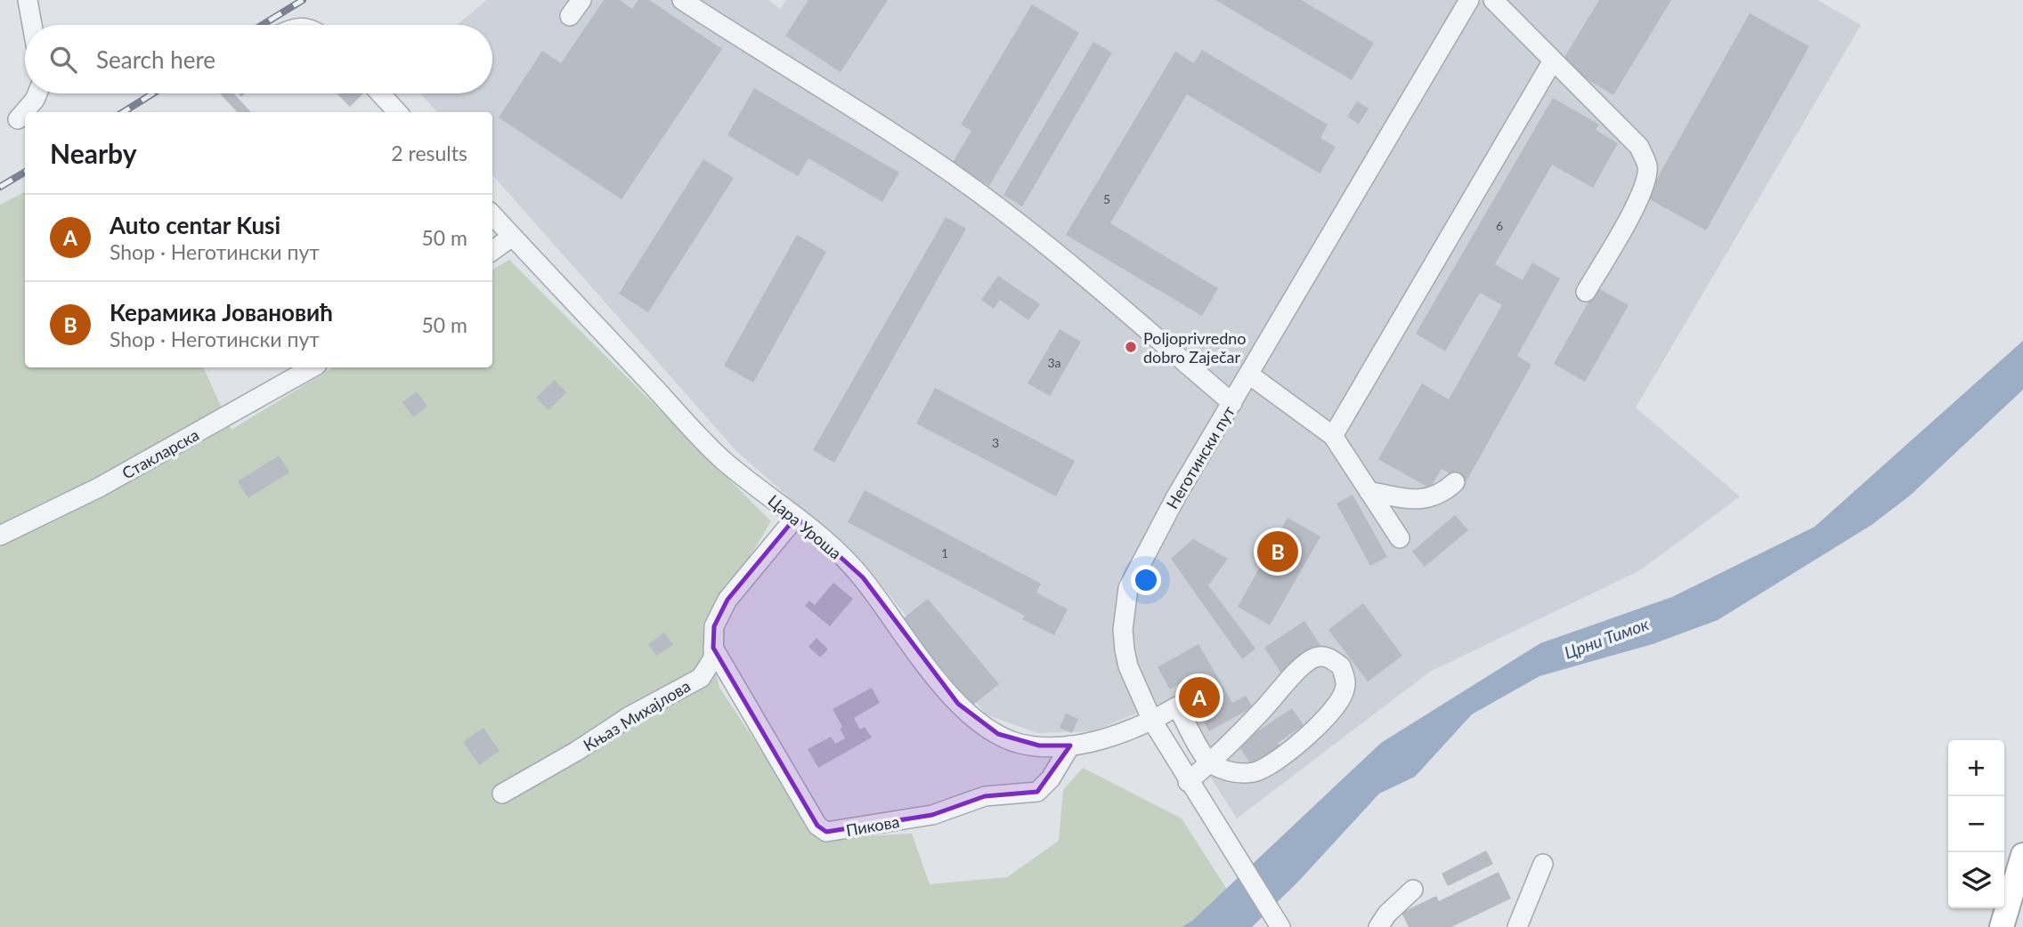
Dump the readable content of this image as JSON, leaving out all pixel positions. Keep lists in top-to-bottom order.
{
  "streets": {
    "street": [
      "Стакларска",
      "Неготински пут",
      "Цара Уроша",
      "Књаз Михајлова",
      "Пикова"
    ]
  },
  "crossings": [
    ["Неготински пут", "Цара Уроша"],
    ["Цара Уроша", "Књаз Михајлова"],
    ["Цара Уроша", "Пикова"],
    ["Књаз Михајлова", "Пикова"]
  ],
  "water": ["Црни Тимок"],
  "places": ["Poljoprivredno dobro Zaječar"],
  "house_numbers": [
    "5",
    "6",
    "3a",
    "3",
    "1"
  ],
  "page": {
    "search": "Search here",
    "heading": ["Nearby", "2 results"],
    "list": [
      {
        "mark": "A",
        "name": "Auto centar Kusi",
        "note": "Shop · Неготински пут",
        "value": "50 m"
      },
      {
        "mark": "B",
        "name": "Керамика Јовановић",
        "note": "Shop · Неготински пут",
        "value": "50 m"
      }
    ],
    "pins": ["B", "A"],
    "map_buttons": ["+", "−"]
  }
}
